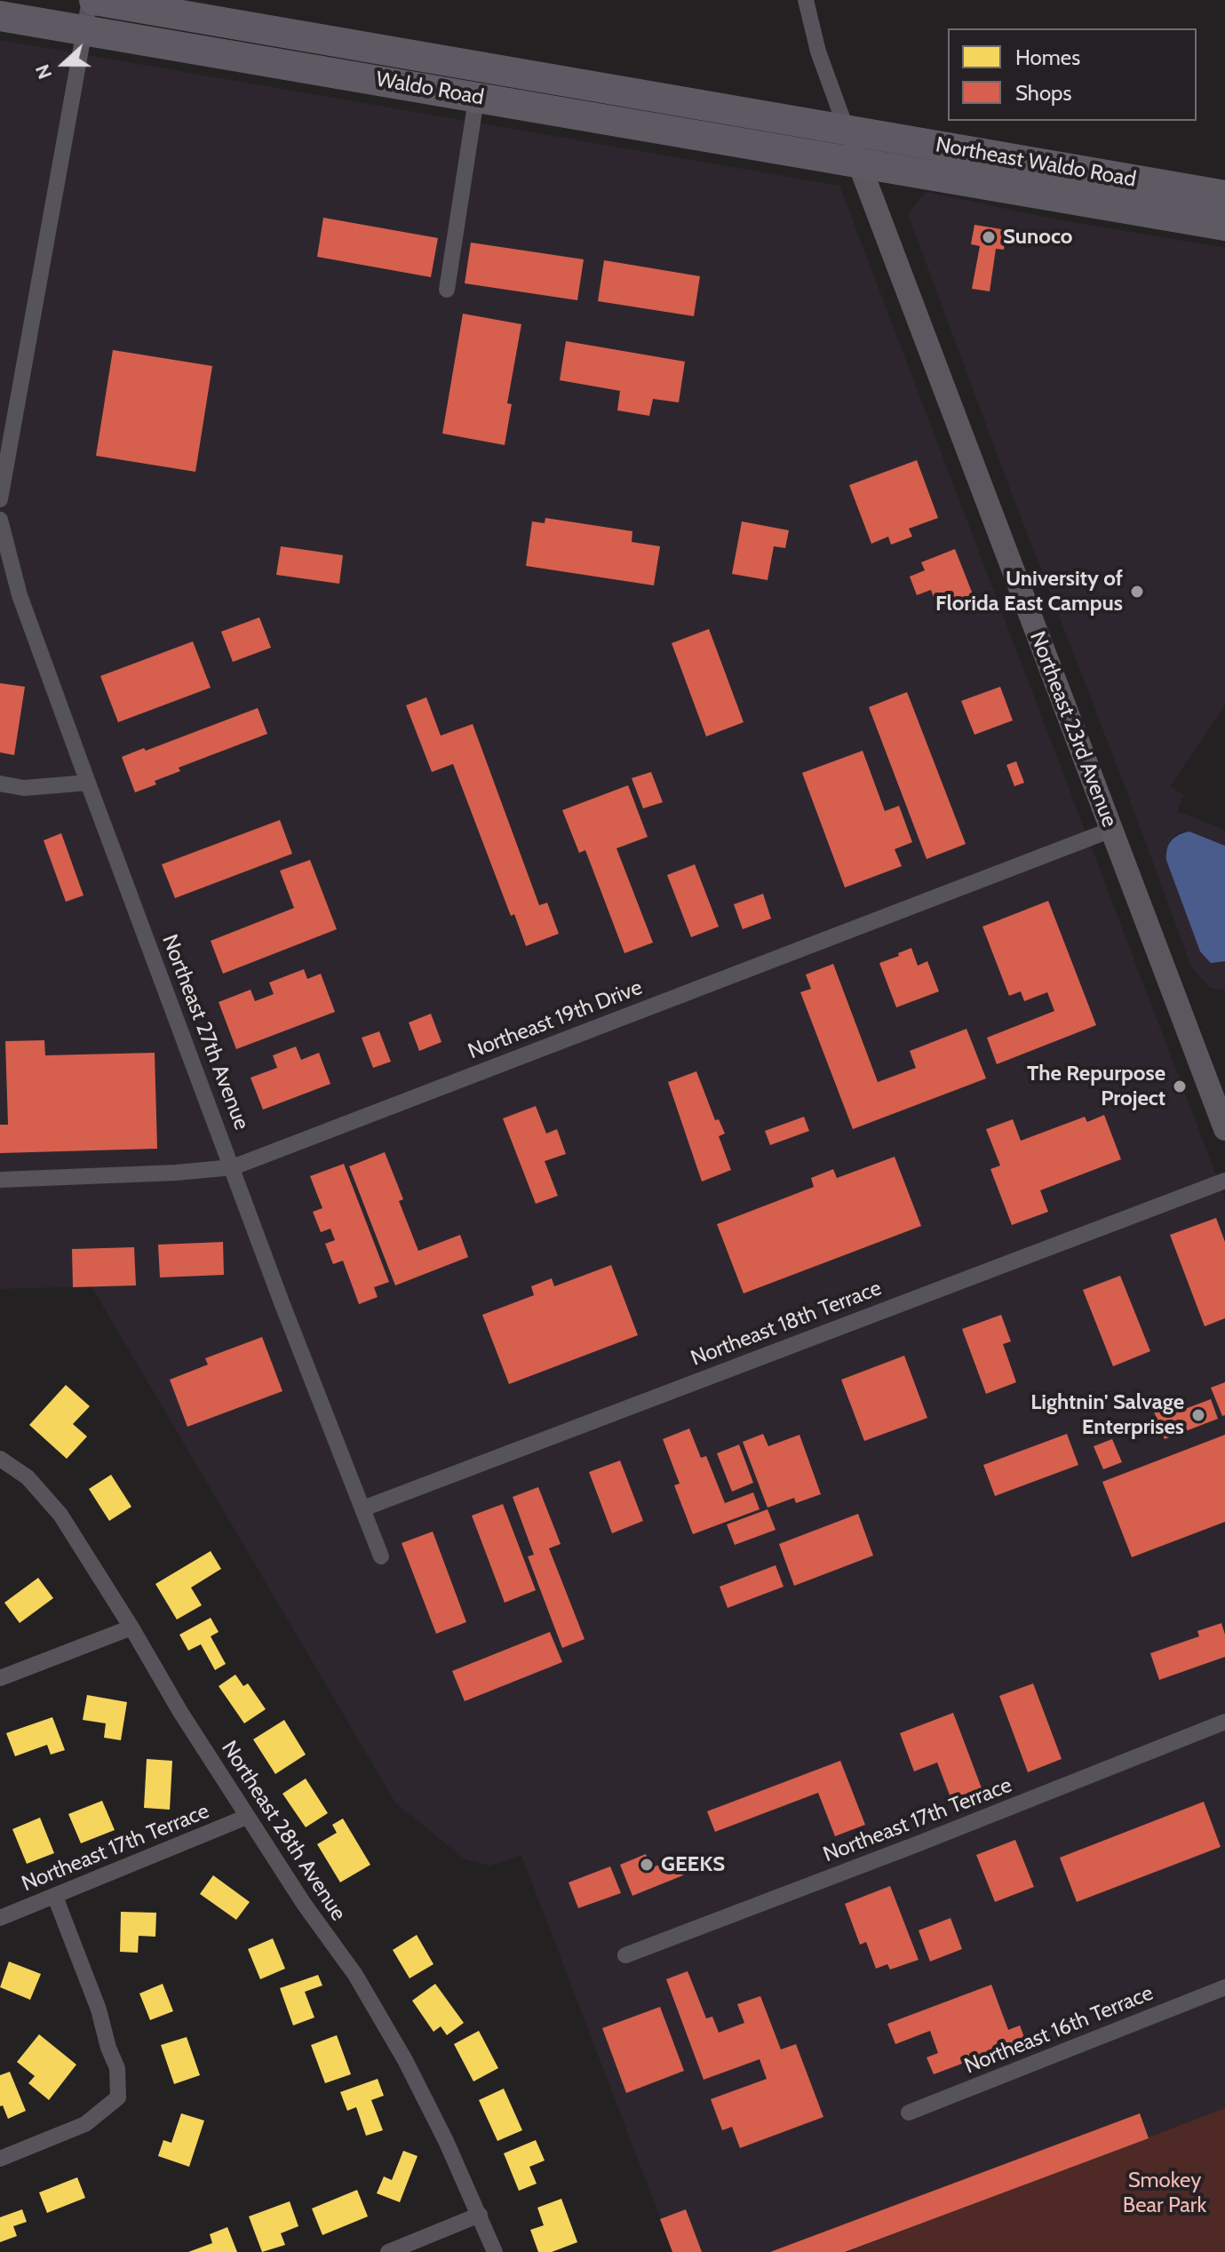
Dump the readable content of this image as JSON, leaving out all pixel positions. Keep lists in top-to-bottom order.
{
  "streets": {
    "highway": ["Waldo Road", "Northeast Waldo Road"],
    "main road": ["Northeast 23rd Avenue"],
    "street": [
      "Northeast 19th Drive",
      "Northeast 27th Avenue",
      "Northeast 18th Terrace",
      "Northeast 17th Terrace",
      "Northeast 28th Avenue",
      "Northeast 16th Terrace"
    ]
  },
  "crossings": [
    ["Waldo Road", "Northeast Waldo Road"],
    ["Waldo Road", "Northeast 23rd Avenue"],
    ["Northeast Waldo Road", "Northeast 23rd Avenue"],
    ["Northeast 23rd Avenue", "Northeast 19th Drive"],
    ["Northeast 19th Drive", "Northeast 27th Avenue"],
    ["Northeast 27th Avenue", "Northeast 18th Terrace"],
    ["Northeast 17th Terrace", "Northeast 28th Avenue"]
  ],
  "parks": ["Smokey Bear Park"],
  "places": [
    "Sunoco",
    "University of Florida East Campus",
    "The Repurpose Project",
    "Lightnin' Salvage Enterprises",
    "GEEKS"
  ],
  "legend": ["Homes", "Shops"],
  "north": "left"
}
